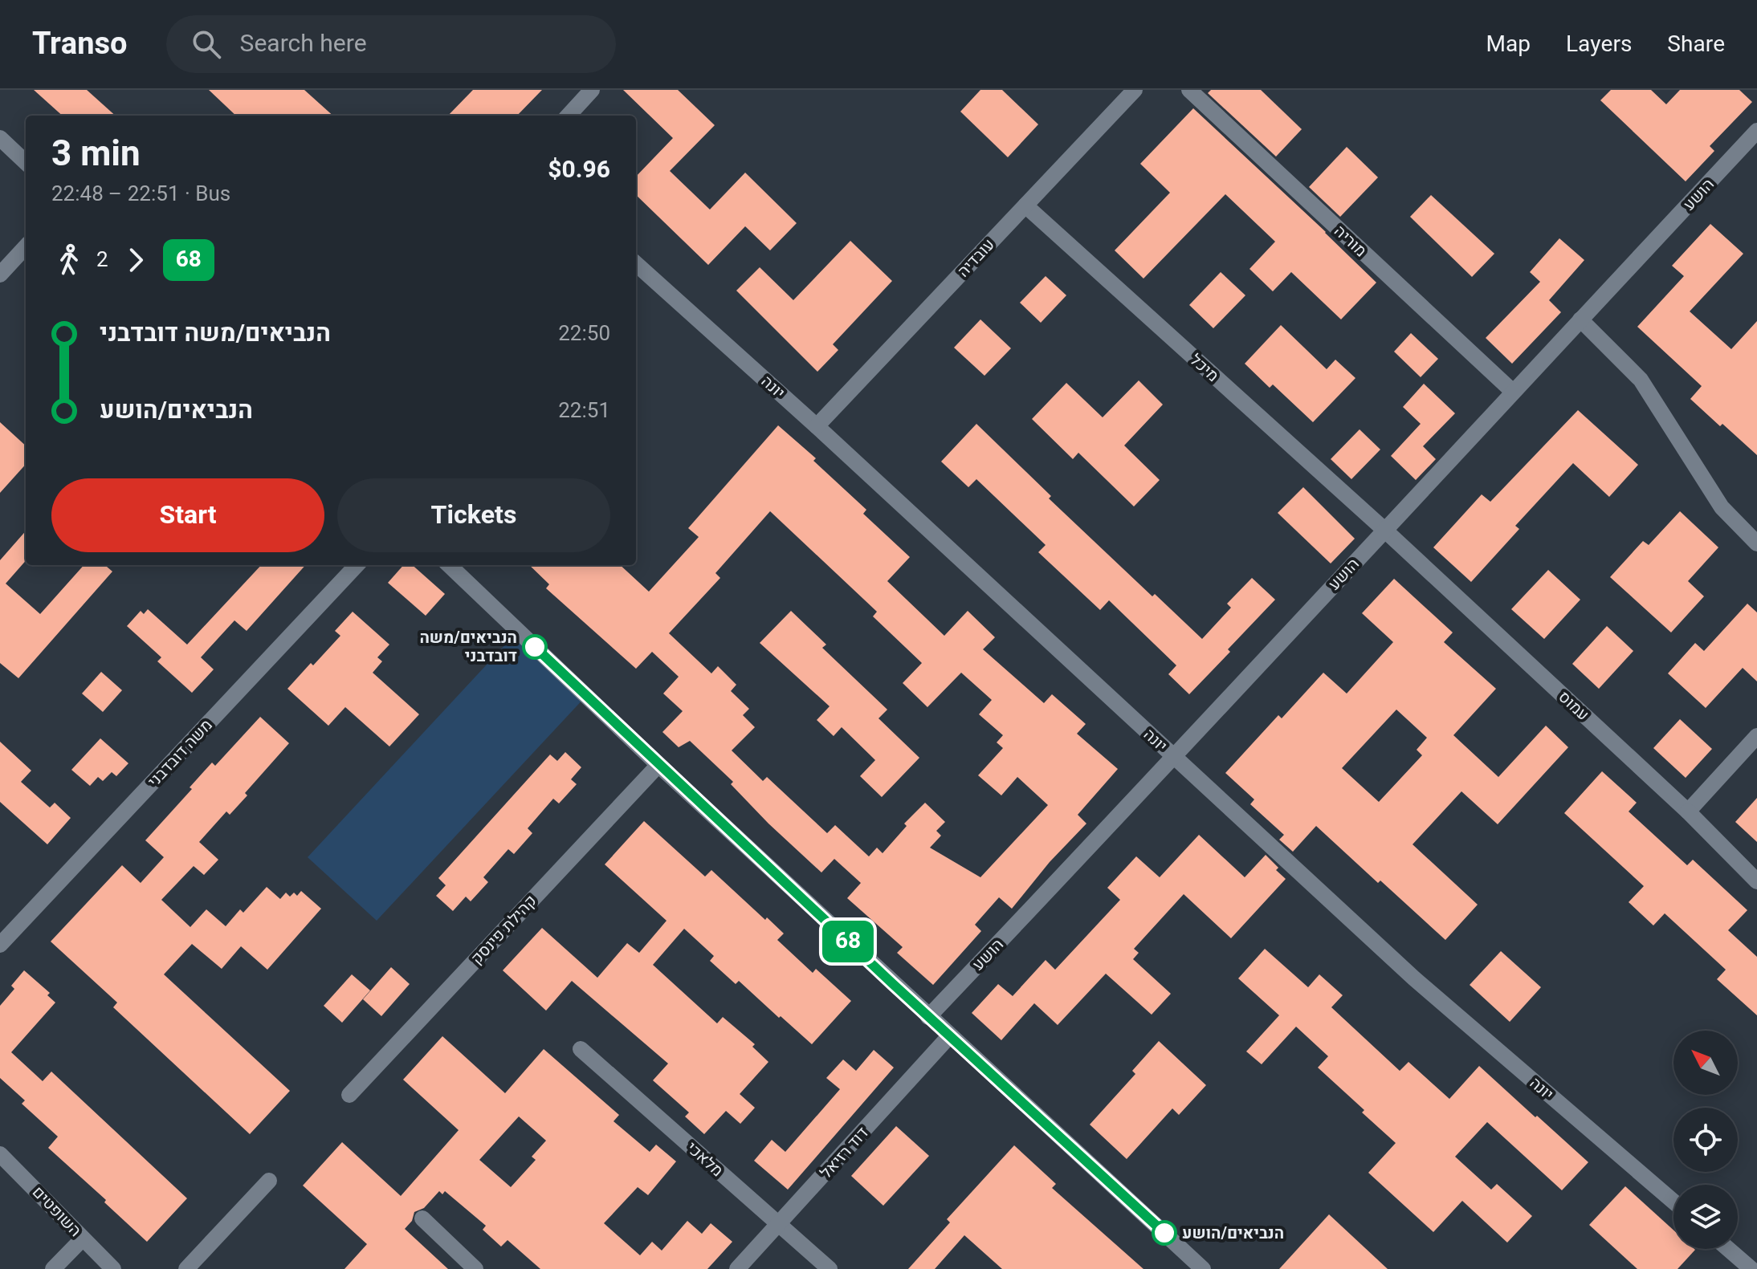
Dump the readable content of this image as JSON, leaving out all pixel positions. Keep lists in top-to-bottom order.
{
  "streets": {
    "street": [
      "הושע",
      "מוריה",
      "עובדיה",
      "מיכל",
      "יונה",
      "עמוס",
      "משה דובדבני",
      "קהילת פינסק",
      "דוד רזיאל",
      "מלאכי",
      "השופטים"
    ]
  },
  "crossings": [
    ["הושע", "מוריה"],
    ["הושע", "מיכל"],
    ["הושע", "יונה"],
    ["הושע", "עמוס"],
    ["עובדיה", "מיכל"],
    ["עובדיה", "יונה"],
    ["מיכל", "עמוס"],
    ["דוד רזיאל", "מלאכי"]
  ],
  "places": ["הנביאים/משה דובדבני", "הנביאים/הושע"],
  "lines": ["bus line 68"],
  "north": "top left",
  "page": {
    "header": "Transo",
    "search": "Search here",
    "nav": ["Map", "Layers", "Share"],
    "on_map": "68",
    "heading": ["3 min", "22:48 – 22:51 · Bus", "$0.96"],
    "legs": ["2", "68"],
    "list": [
      {
        "name": "הנביאים/משה דובדבני",
        "value": "22:50"
      },
      {
        "name": "הנביאים/הושע",
        "value": "22:51"
      }
    ],
    "buttons": ["Start", "Tickets"]
  }
}
